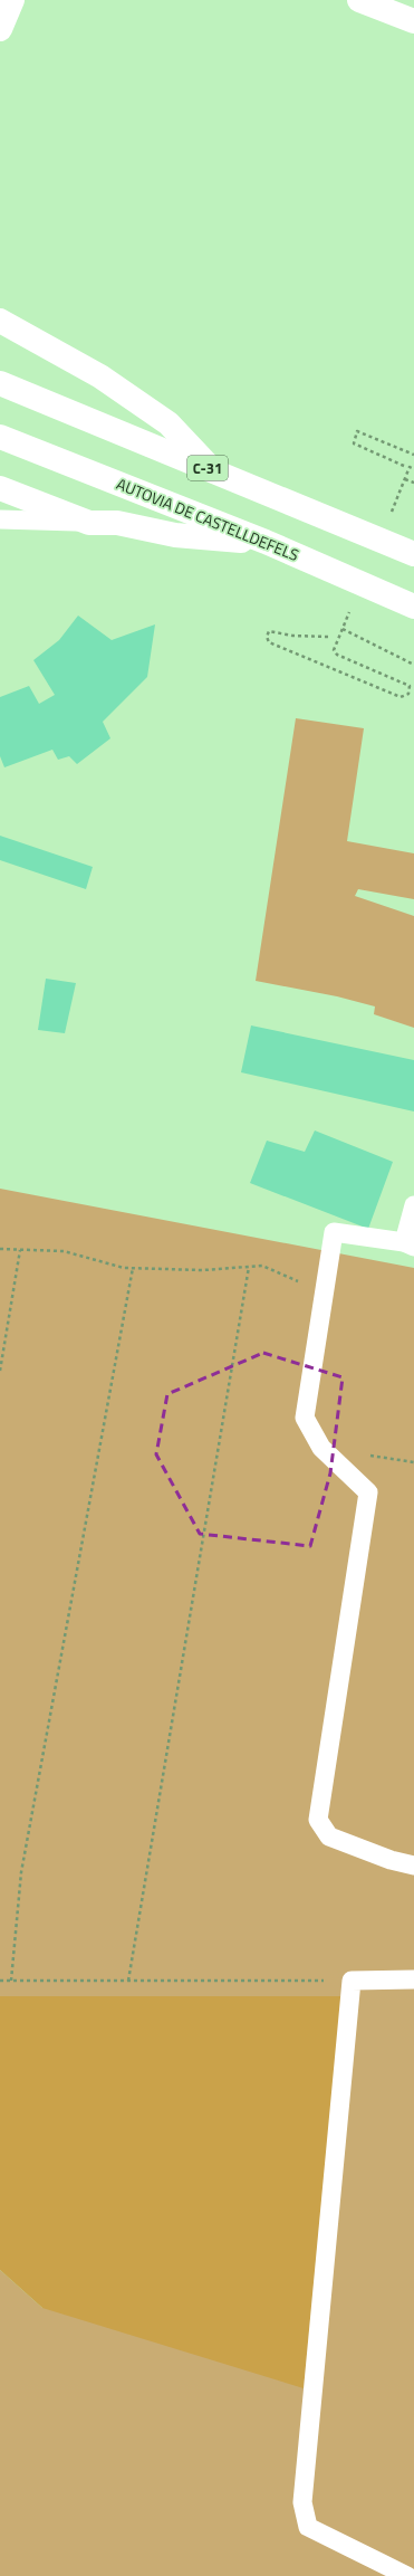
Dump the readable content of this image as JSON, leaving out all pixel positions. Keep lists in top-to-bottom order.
{
  "streets": {
    "main road": ["C-31", "AUTOVIA DE CASTELLDEFELS"]
  }
}
